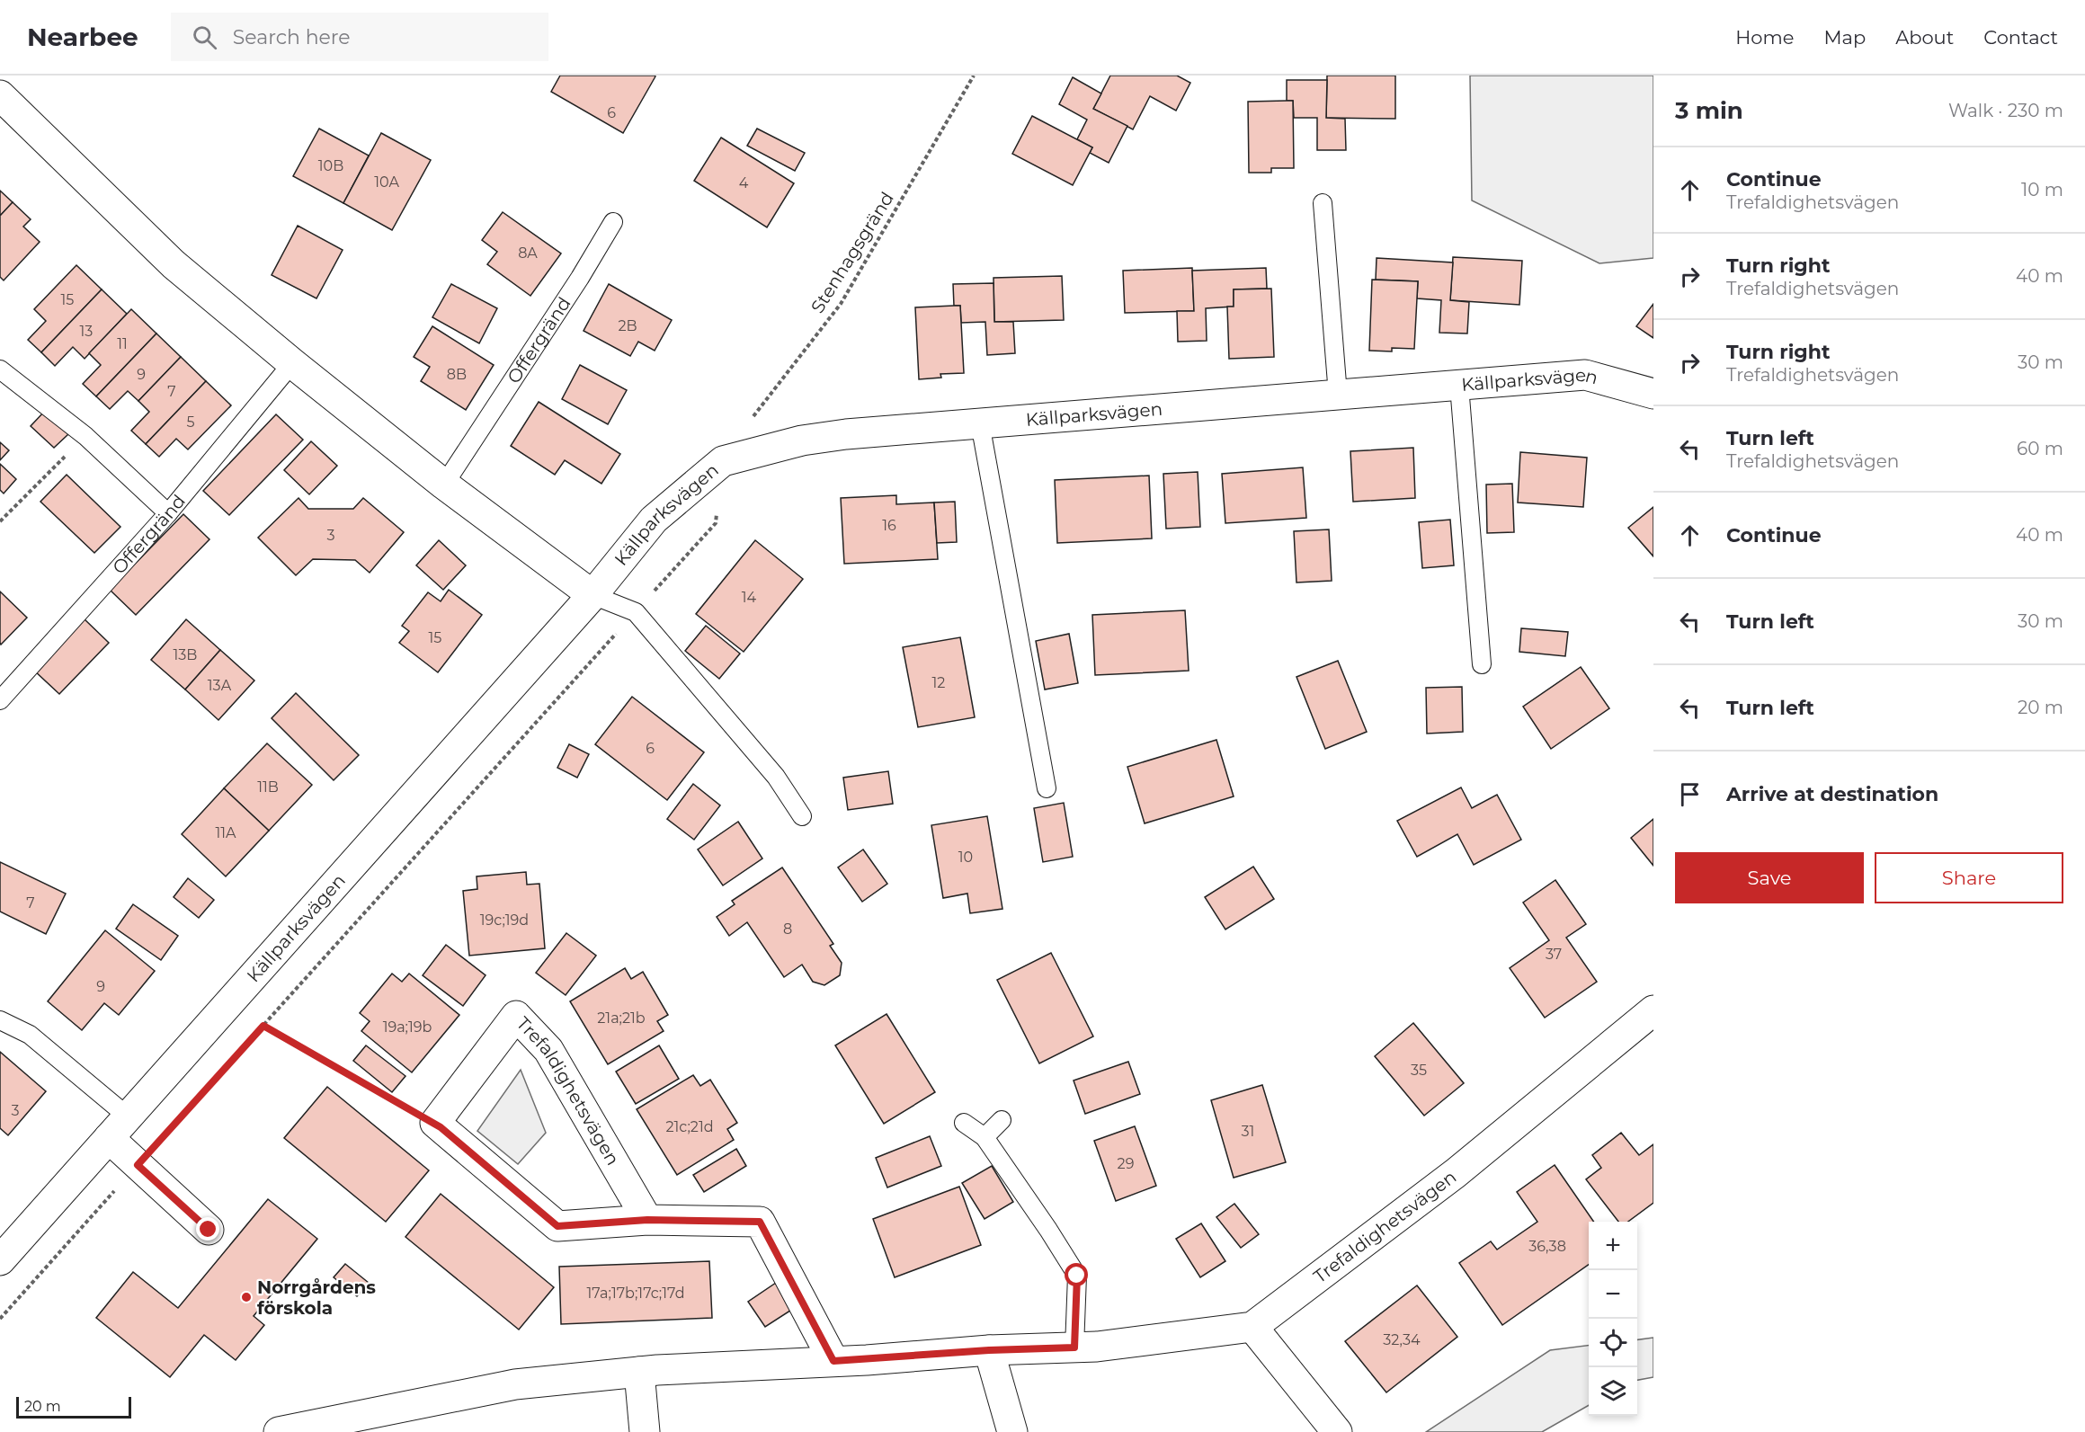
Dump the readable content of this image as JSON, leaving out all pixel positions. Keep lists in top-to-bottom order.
{
  "streets": {
    "street": ["Källparksvägen", "Trefaldighetsvägen"],
    "lane": ["Offergränd"],
    "path": ["Stenhagsgränd"]
  },
  "places": ["Norrgårdens förskola"],
  "house_numbers": [
    "6",
    "10B",
    "10A",
    "4",
    "8A",
    "15",
    "2B",
    "13",
    "11",
    "9",
    "8B",
    "7",
    "5",
    "16",
    "3",
    "14",
    "15",
    "13B",
    "12",
    "13A",
    "6",
    "11B",
    "11A",
    "10",
    "7",
    "19c;19d",
    "8",
    "37",
    "9",
    "21a;21b",
    "19a;19b",
    "35",
    "3",
    "21c;21d",
    "31",
    "29",
    "36,38",
    "17a;17b;17c;17d",
    "32,34"
  ],
  "scale_bar": "20 m",
  "page": {
    "header": "Nearbee",
    "search": "Search here",
    "nav": [
      "Home",
      "Map",
      "About",
      "Contact"
    ],
    "heading": ["3 min", "Walk · 230 m"],
    "list": [
      ["Continue", "Trefaldighetsvägen", "10 m"],
      ["Turn right", "Trefaldighetsvägen", "40 m"],
      ["Turn right", "Trefaldighetsvägen", "30 m"],
      ["Turn left", "Trefaldighetsvägen", "60 m"],
      ["Continue", "40 m"],
      ["Turn left", "30 m"],
      ["Turn left", "20 m"],
      "Arrive at destination"
    ],
    "buttons": ["Save", "Share"],
    "map_buttons": ["+", "−"],
    "scale": "20 m"
  }
}
